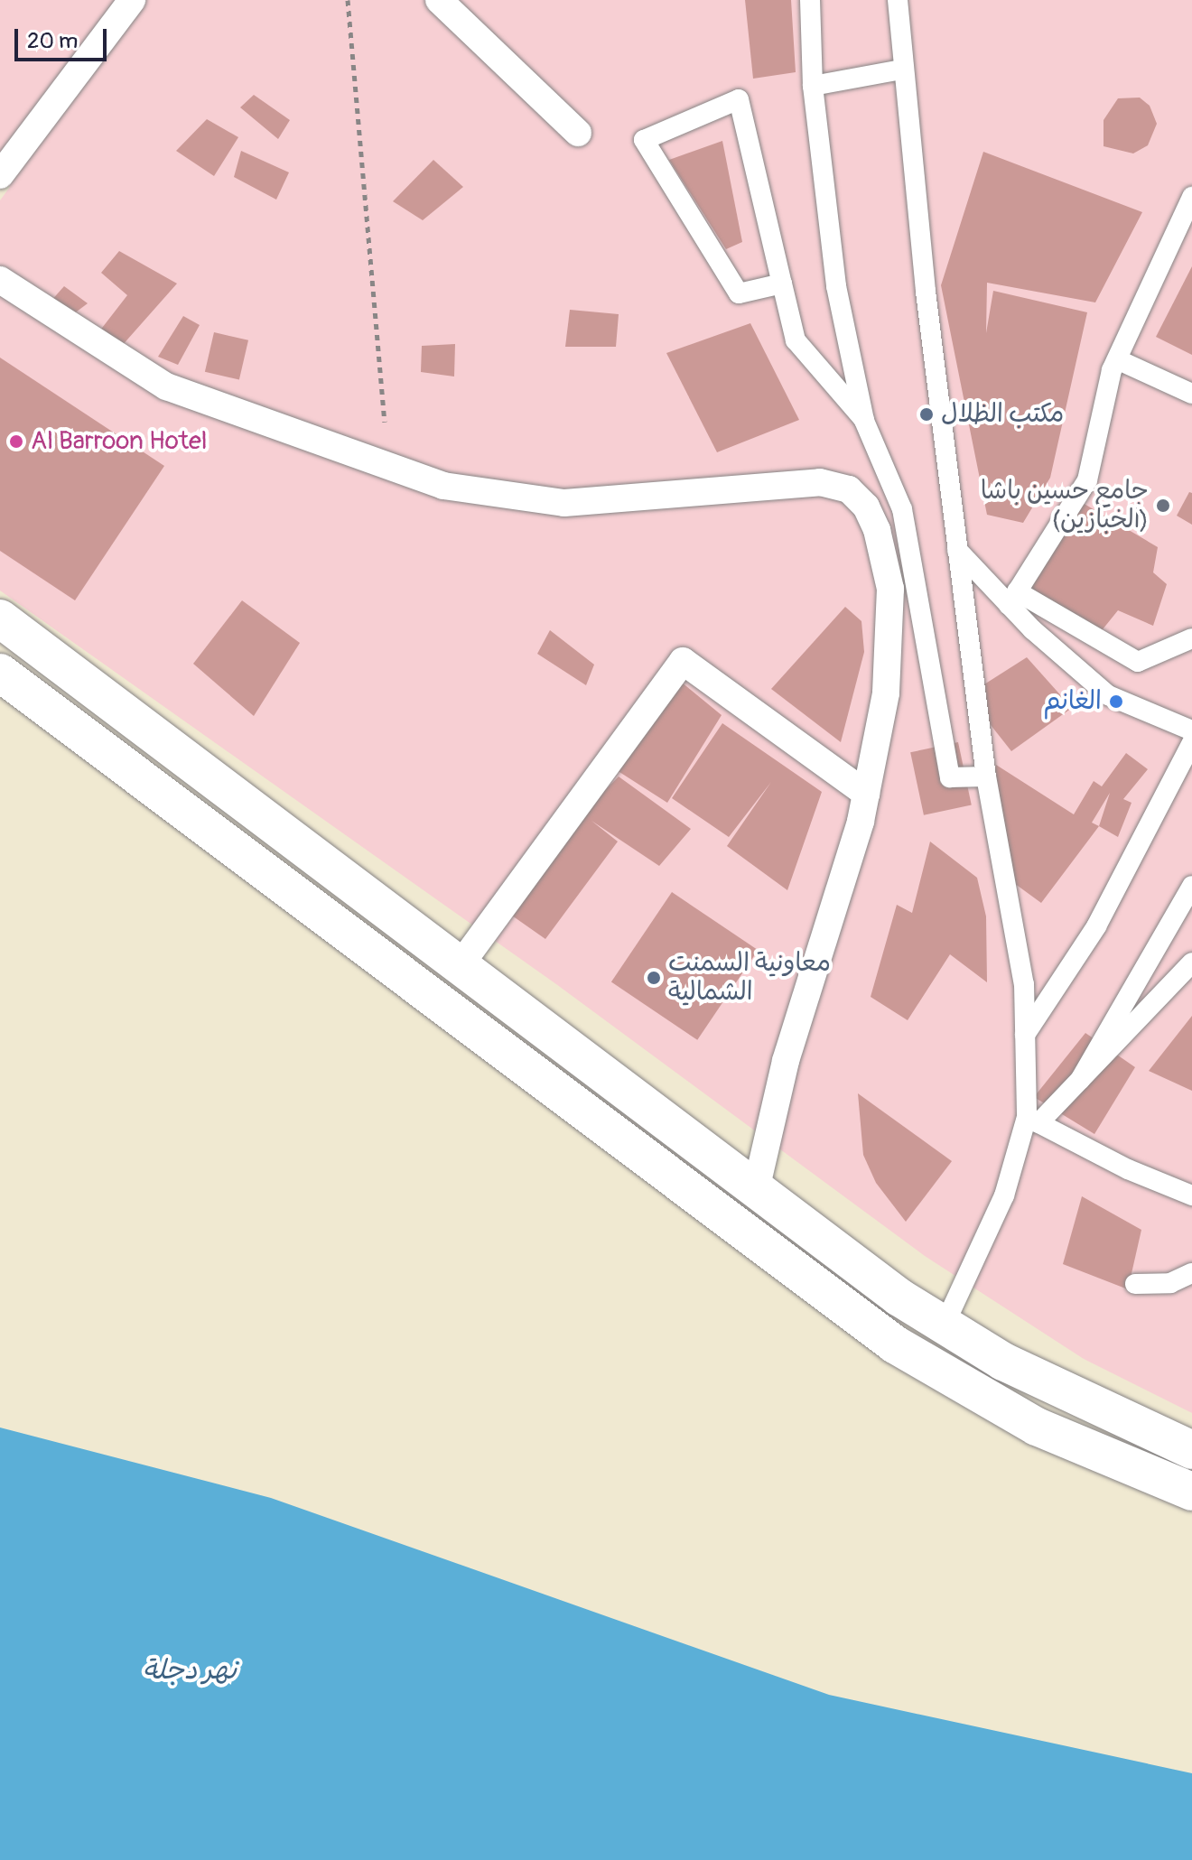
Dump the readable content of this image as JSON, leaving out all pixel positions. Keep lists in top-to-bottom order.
{
  "water": ["نهر دجلة"],
  "places": [
    "مكتب الظلال",
    "Al Barroon Hotel",
    "جامع حسين باشا (الخبازين)",
    "الغانم",
    "معاونية السمنت الشمالية"
  ],
  "scale_bar": "20 m"
}
